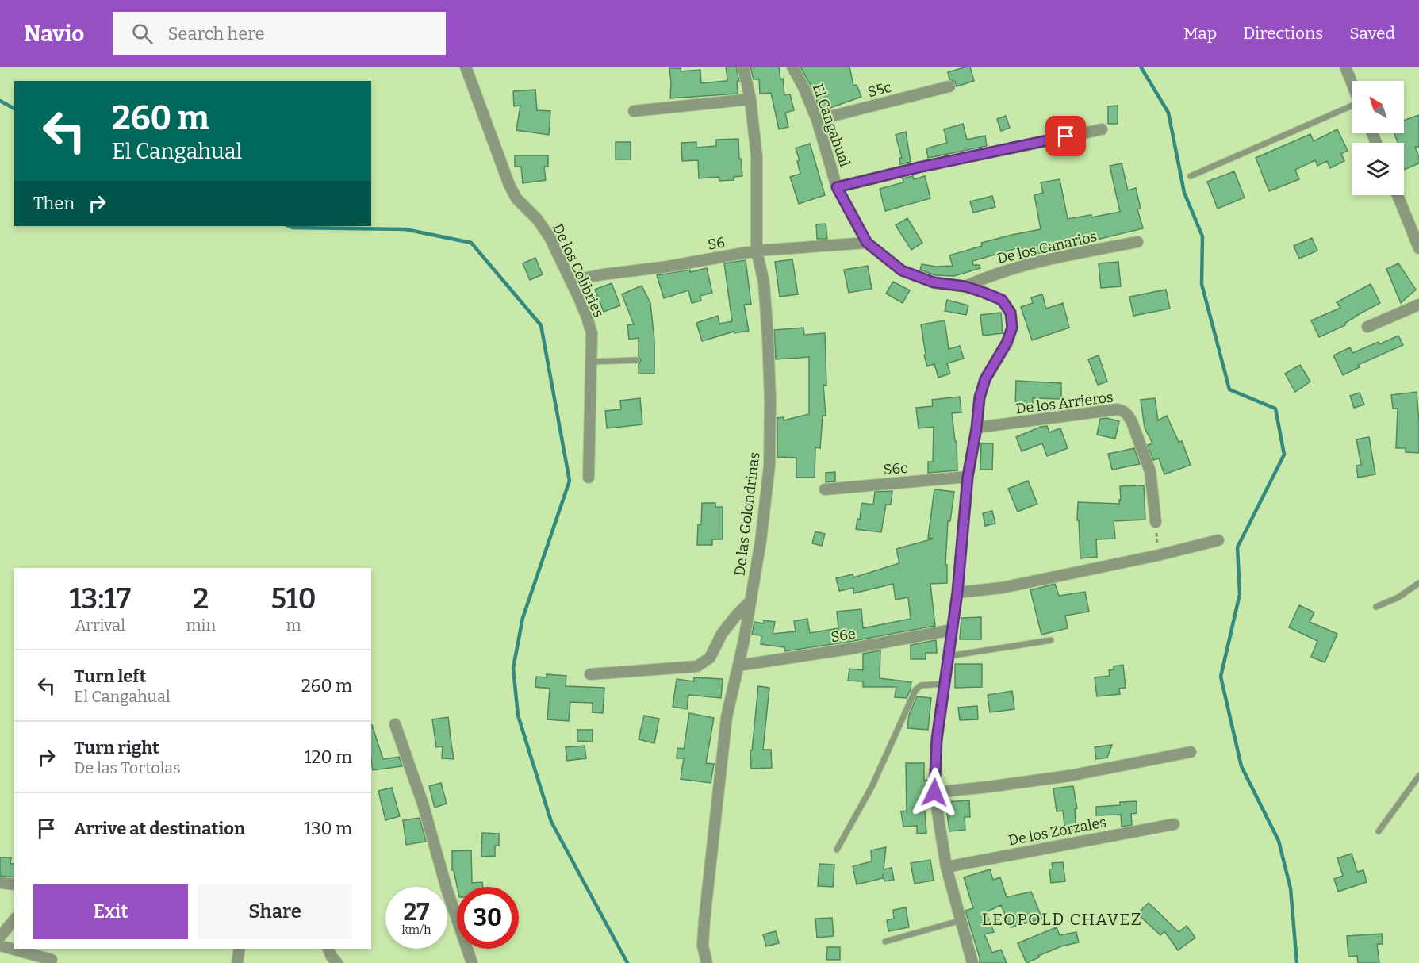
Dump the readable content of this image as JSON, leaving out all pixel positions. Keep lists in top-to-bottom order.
{
  "streets": {
    "street": [
      "S5c",
      "El Cangahual",
      "S6",
      "De los Canarios",
      "De los Colibries",
      "De los Arrieros",
      "S6c",
      "De las Golondrinas",
      "S6e",
      "De los Zorzales"
    ]
  },
  "crossings": [
    ["S5c", "El Cangahual"],
    ["El Cangahual", "S6"],
    ["El Cangahual", "De los Canarios"],
    ["El Cangahual", "De los Arrieros"],
    ["El Cangahual", "S6c"],
    ["El Cangahual", "S6e"],
    ["El Cangahual", "De los Zorzales"],
    ["S6", "De los Colibries"],
    ["S6", "De las Golondrinas"],
    ["De las Golondrinas", "S6e"]
  ],
  "districts": ["LEOPOLD CHAVEZ"],
  "north": "top left",
  "page": {
    "header": "Navio",
    "search": "Search here",
    "nav": ["Map", "Directions", "Saved"],
    "turn": ["260 m", "El Cangahual"],
    "then": "Then",
    "eta": [
      "13:17",
      "Arrival",
      "2",
      "min",
      "510",
      "m"
    ],
    "list": [
      {
        "name": "Turn left",
        "note": "El Cangahual",
        "value": "260 m"
      },
      {
        "name": "Turn right",
        "note": "De las Tortolas",
        "value": "120 m"
      },
      {
        "name": "Arrive at destination",
        "value": "130 m"
      }
    ],
    "buttons": ["Exit", "Share"],
    "speed": "27 km/h",
    "limit": "30"
  }
}
